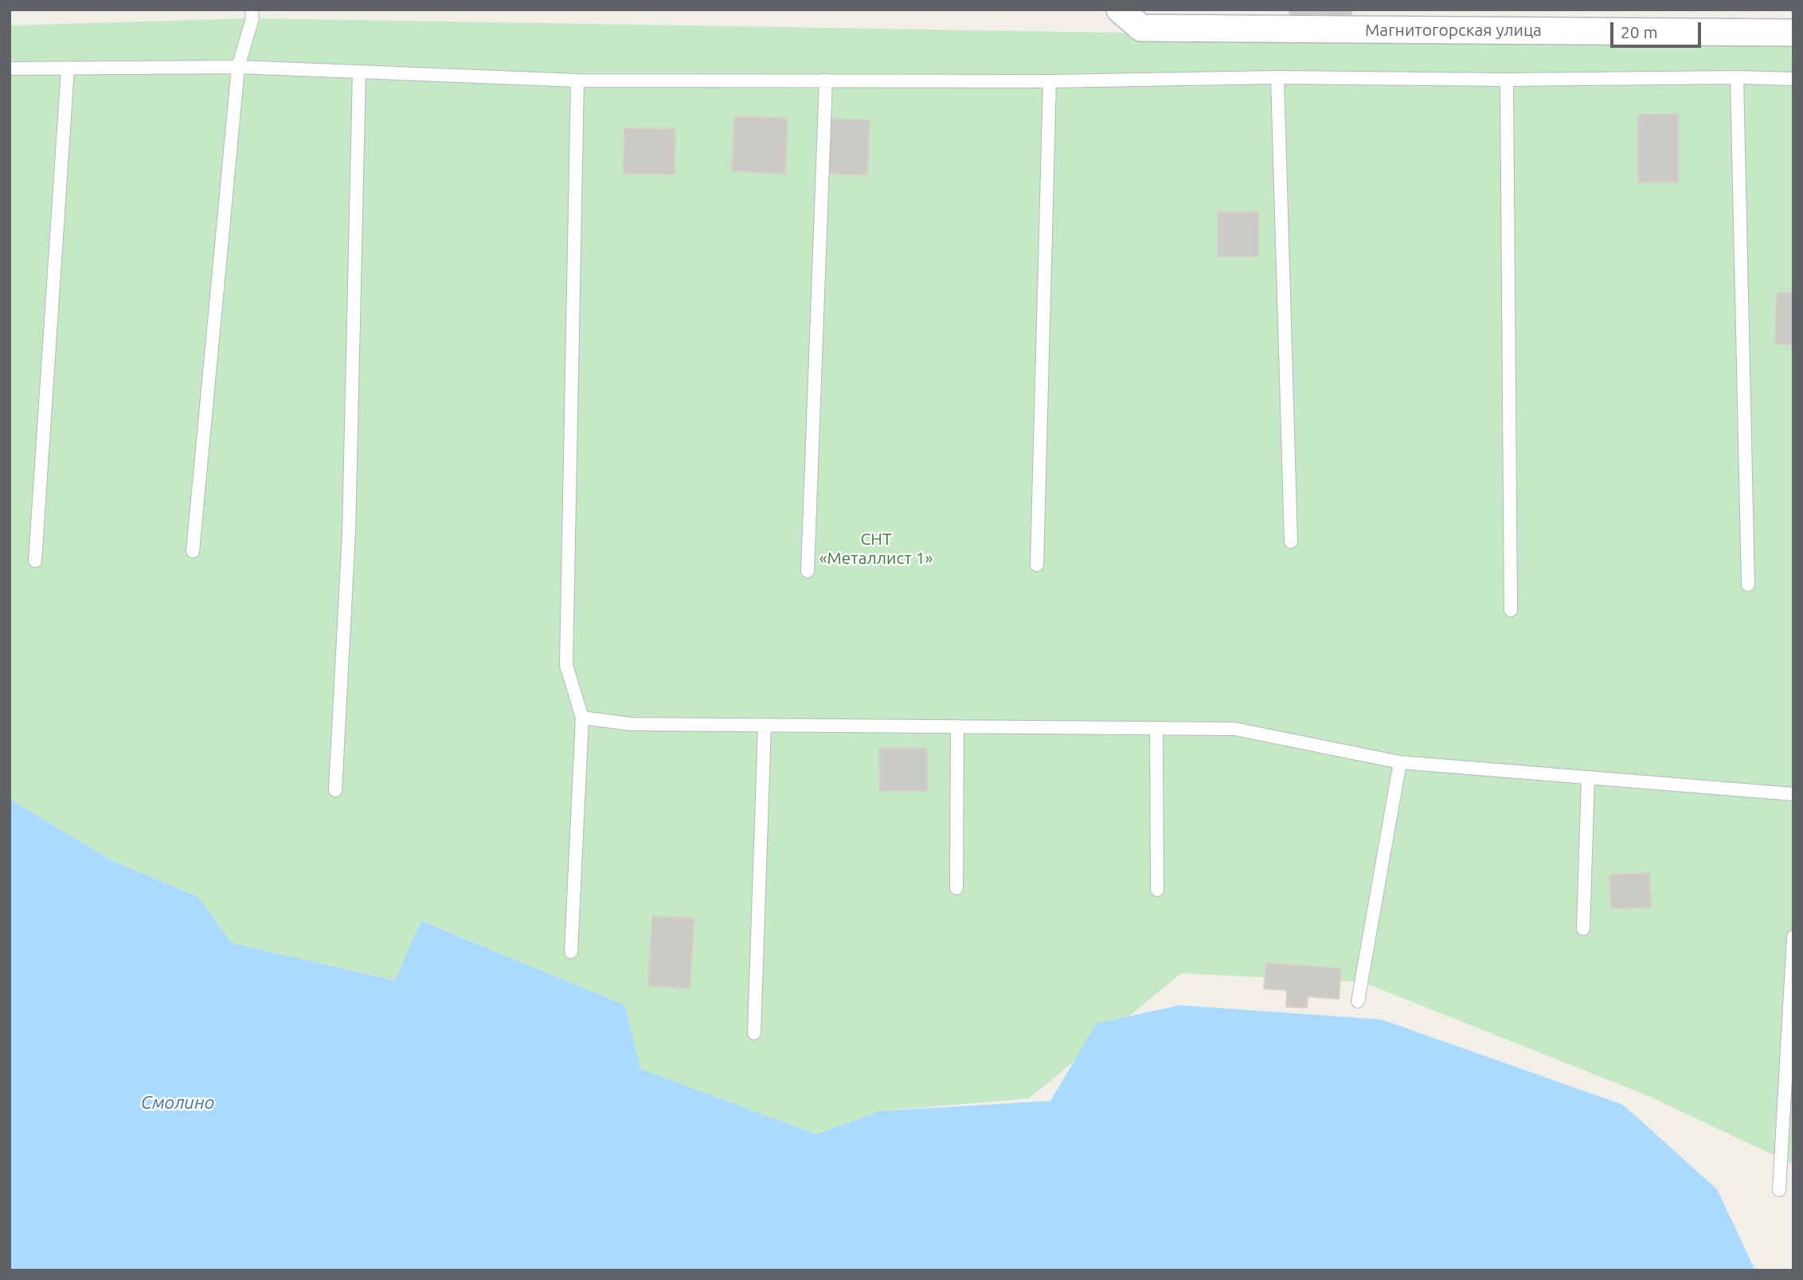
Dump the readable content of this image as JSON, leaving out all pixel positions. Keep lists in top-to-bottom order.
{
  "streets": {
    "street": ["Магнитогорская улица"]
  },
  "water": ["Смолино"],
  "parks": ["СНТ «Металлист 1»"],
  "scale_bar": "20 m"
}
